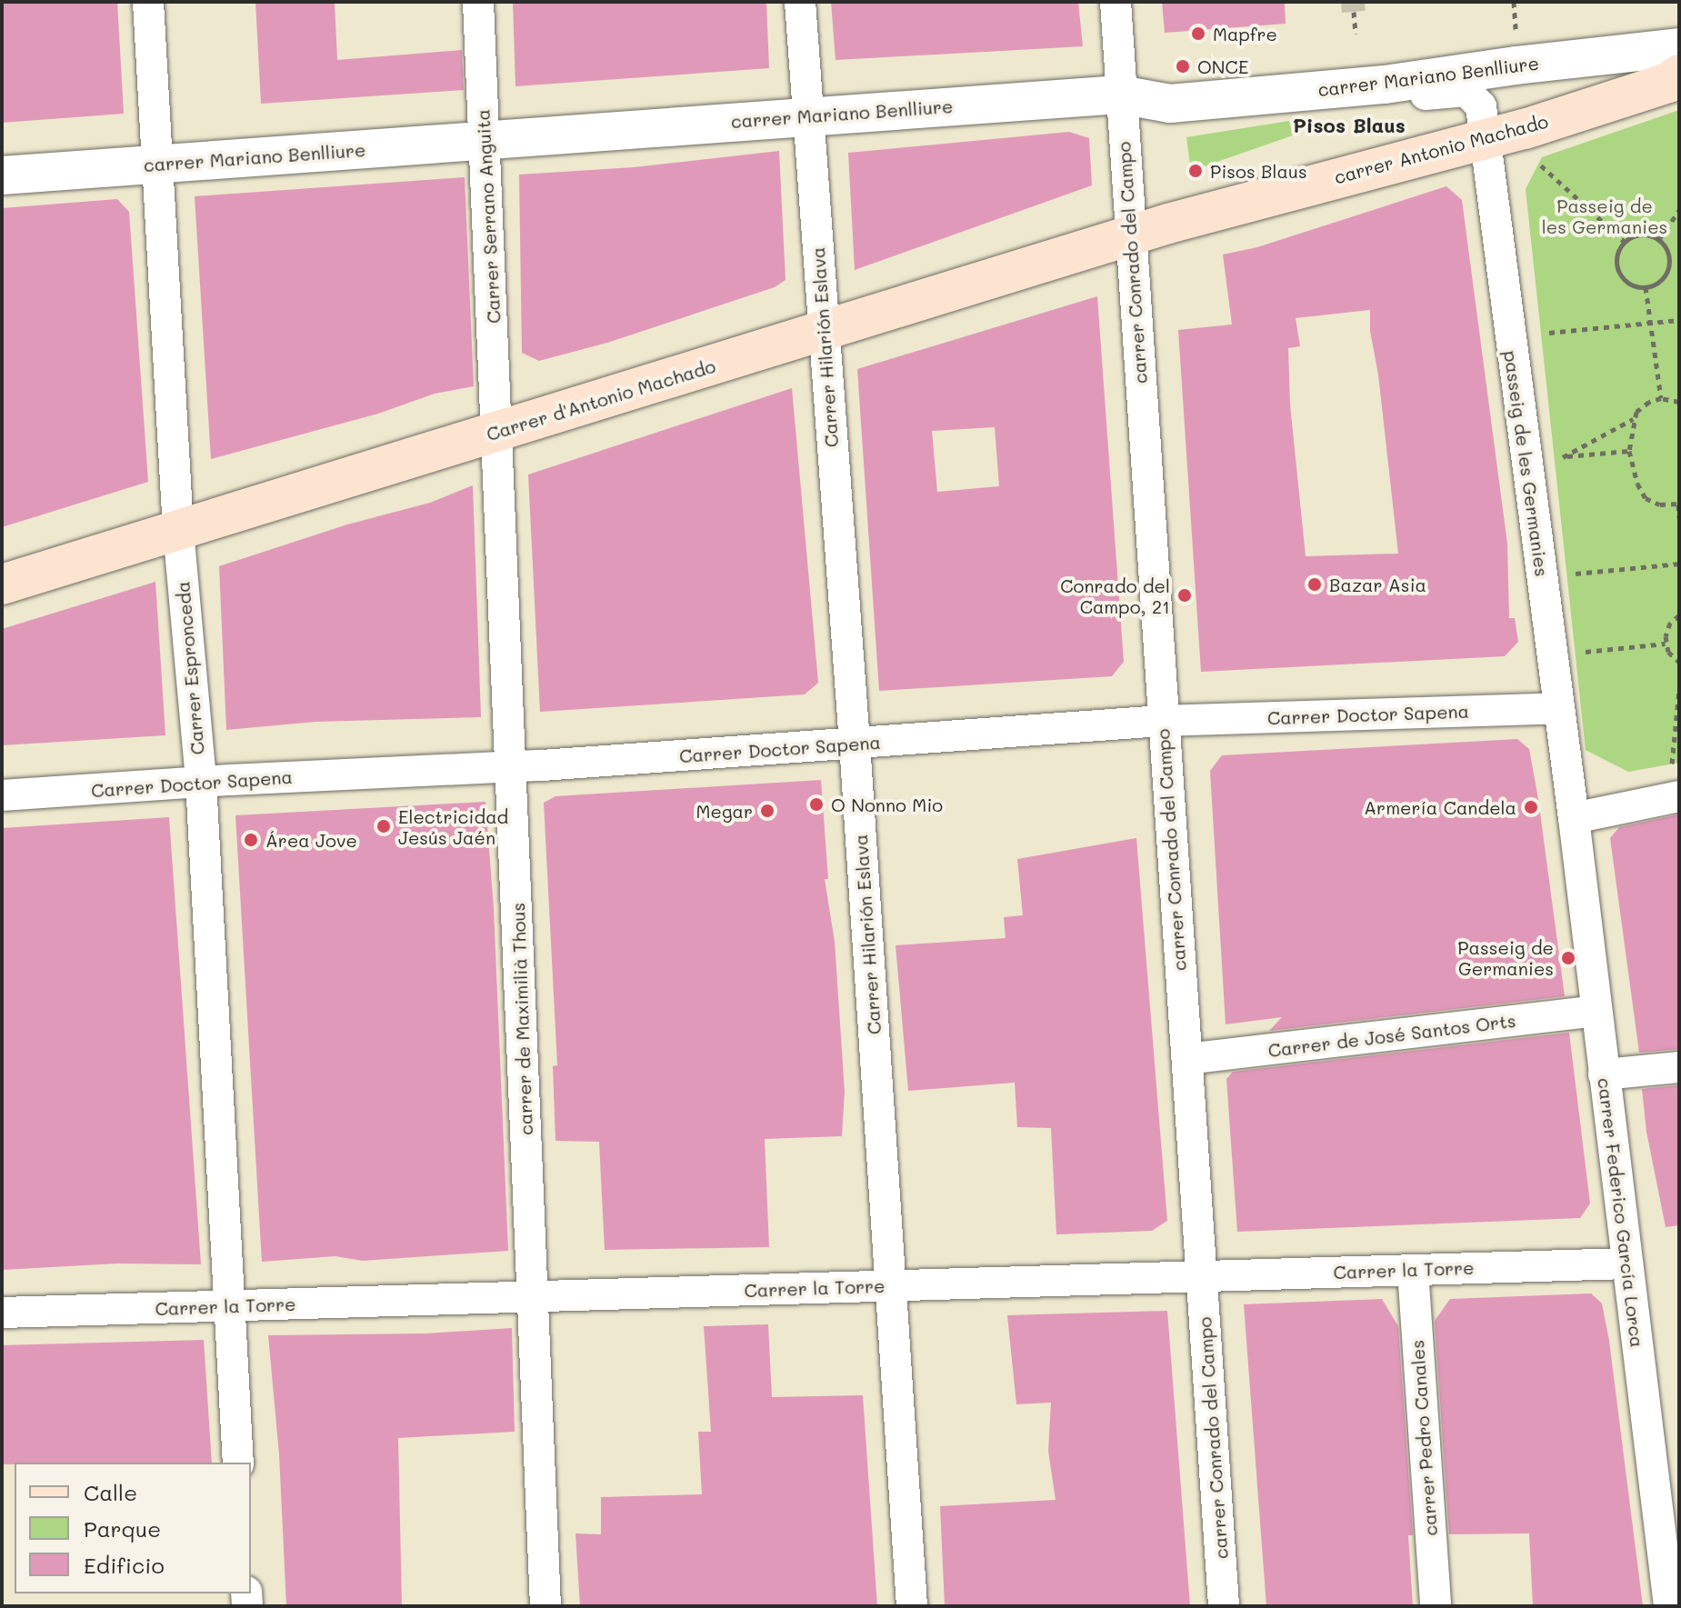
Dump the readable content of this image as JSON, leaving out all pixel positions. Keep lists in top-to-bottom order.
{
  "streets": {
    "main road": ["carrer Antonio Machado", "Carrer d'Antonio Machado"],
    "street": [
      "carrer Mariano Benlliure",
      "Carrer Serrano Anguita",
      "carrer Conrado del Campo",
      "Carrer Hilarión Eslava",
      "passeig de les Germanies",
      "Carrer Espronceda",
      "Carrer Doctor Sapena",
      "carrer de Maximilià Thous",
      "Carrer de José Santos Orts",
      "carrer Federico García Lorca",
      "Carrer la Torre",
      "carrer Pedro Canales"
    ]
  },
  "crossings": [
    ["carrer Mariano Benlliure", "Carrer Serrano Anguita"],
    ["carrer Mariano Benlliure", "carrer Conrado del Campo"],
    ["carrer Mariano Benlliure", "Carrer Hilarión Eslava"],
    ["carrer Mariano Benlliure", "passeig de les Germanies"],
    ["carrer Mariano Benlliure", "Carrer Espronceda"],
    ["carrer Antonio Machado", "Carrer d'Antonio Machado"],
    ["carrer Antonio Machado", "passeig de les Germanies"],
    ["Carrer Serrano Anguita", "Carrer d'Antonio Machado"],
    ["Carrer Serrano Anguita", "carrer de Maximilià Thous"],
    ["carrer Conrado del Campo", "Carrer d'Antonio Machado"],
    ["carrer Conrado del Campo", "Carrer Doctor Sapena"],
    ["carrer Conrado del Campo", "Carrer de José Santos Orts"],
    ["carrer Conrado del Campo", "Carrer la Torre"],
    ["Carrer Hilarión Eslava", "Carrer d'Antonio Machado"],
    ["Carrer Hilarión Eslava", "Carrer Doctor Sapena"],
    ["Carrer Hilarión Eslava", "Carrer la Torre"],
    ["Carrer d'Antonio Machado", "Carrer Espronceda"],
    ["Carrer d'Antonio Machado", "carrer de Maximilià Thous"],
    ["passeig de les Germanies", "Carrer Doctor Sapena"],
    ["passeig de les Germanies", "carrer Federico García Lorca"],
    ["Carrer Espronceda", "Carrer Doctor Sapena"],
    ["Carrer Espronceda", "Carrer la Torre"],
    ["Carrer Doctor Sapena", "carrer de Maximilià Thous"],
    ["carrer de Maximilià Thous", "Carrer la Torre"],
    ["Carrer de José Santos Orts", "carrer Federico García Lorca"],
    ["carrer Federico García Lorca", "Carrer la Torre"],
    ["Carrer la Torre", "carrer Pedro Canales"]
  ],
  "districts": ["Pisos Blaus"],
  "parks": ["Passeig de les Germanies"],
  "places": [
    "Mapfre",
    "ONCE",
    "Pisos Blaus",
    "Bazar Asia",
    "Conrado del Campo, 21",
    "O Nonno Mio",
    "Armería Candela",
    "Megar",
    "Electricidad Jesús Jaén",
    "Área Jove",
    "Passeig de Germanies"
  ],
  "legend": ["Calle", "Parque", "Edificio"]
}
